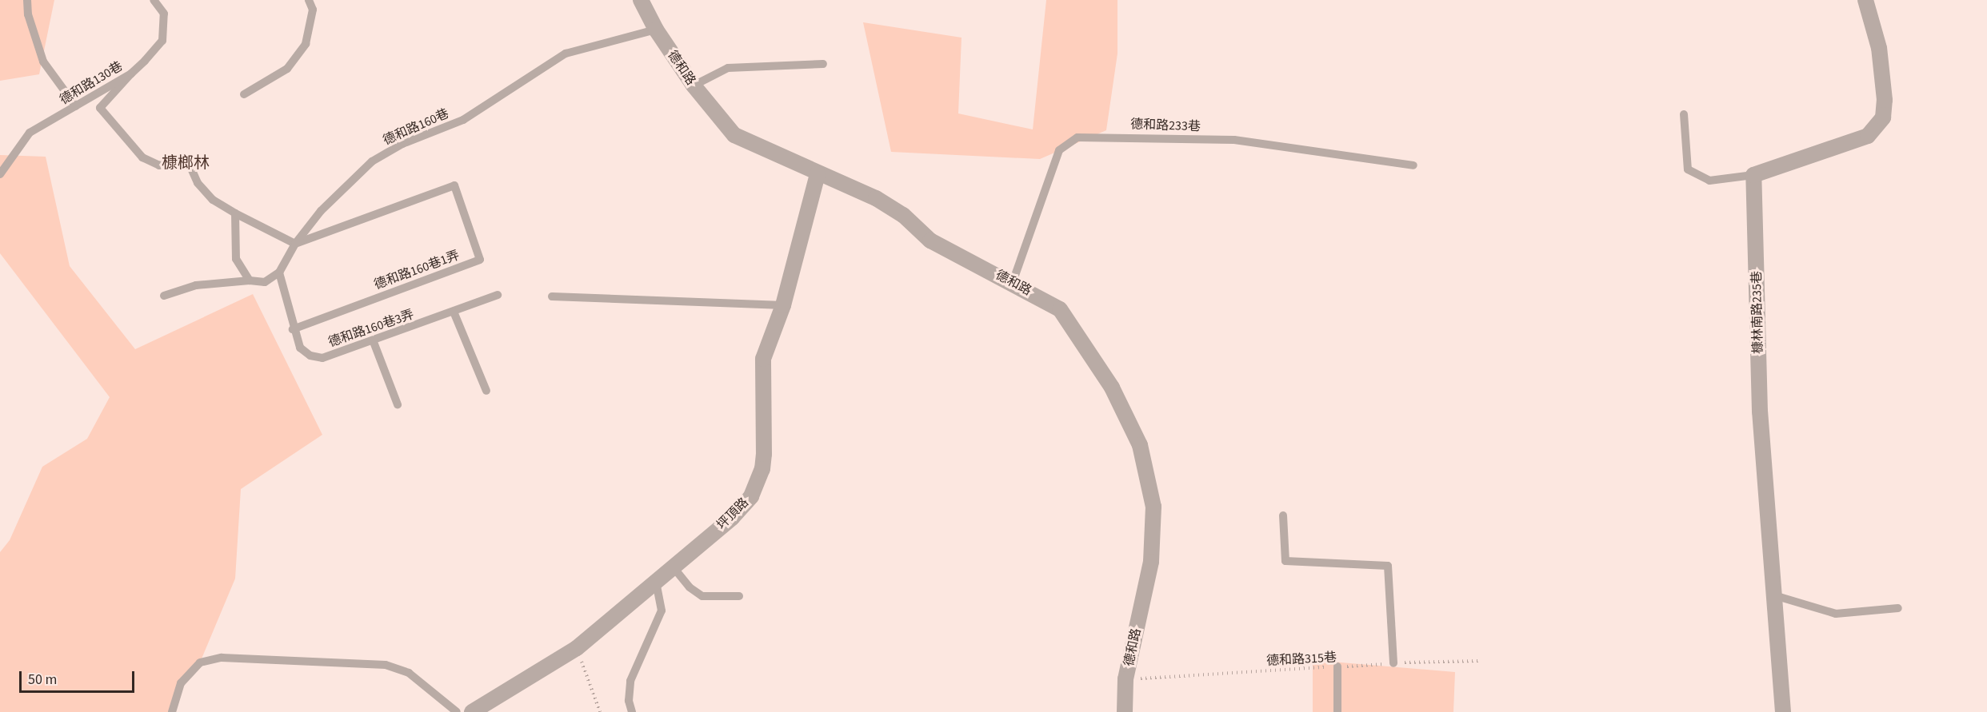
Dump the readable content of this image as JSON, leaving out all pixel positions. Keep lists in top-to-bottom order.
{
  "streets": {
    "street": ["德和路", "槺林南路235巷", "坪頂路"],
    "lane": [
      "德和路130巷",
      "德和路233巷",
      "德和路160巷",
      "德和路160巷1弄",
      "德和路160巷3弄"
    ],
    "path": ["德和路315巷"]
  },
  "crossings": [
    ["德和路", "德和路233巷"],
    ["德和路", "德和路160巷"],
    ["德和路", "坪頂路"],
    ["德和路", "德和路315巷"],
    ["德和路160巷", "德和路160巷1弄"],
    ["德和路160巷", "德和路160巷3弄"],
    ["德和路160巷1弄", "德和路160巷3弄"]
  ],
  "districts": ["槺榔林"],
  "scale_bar": "50 m"
}
